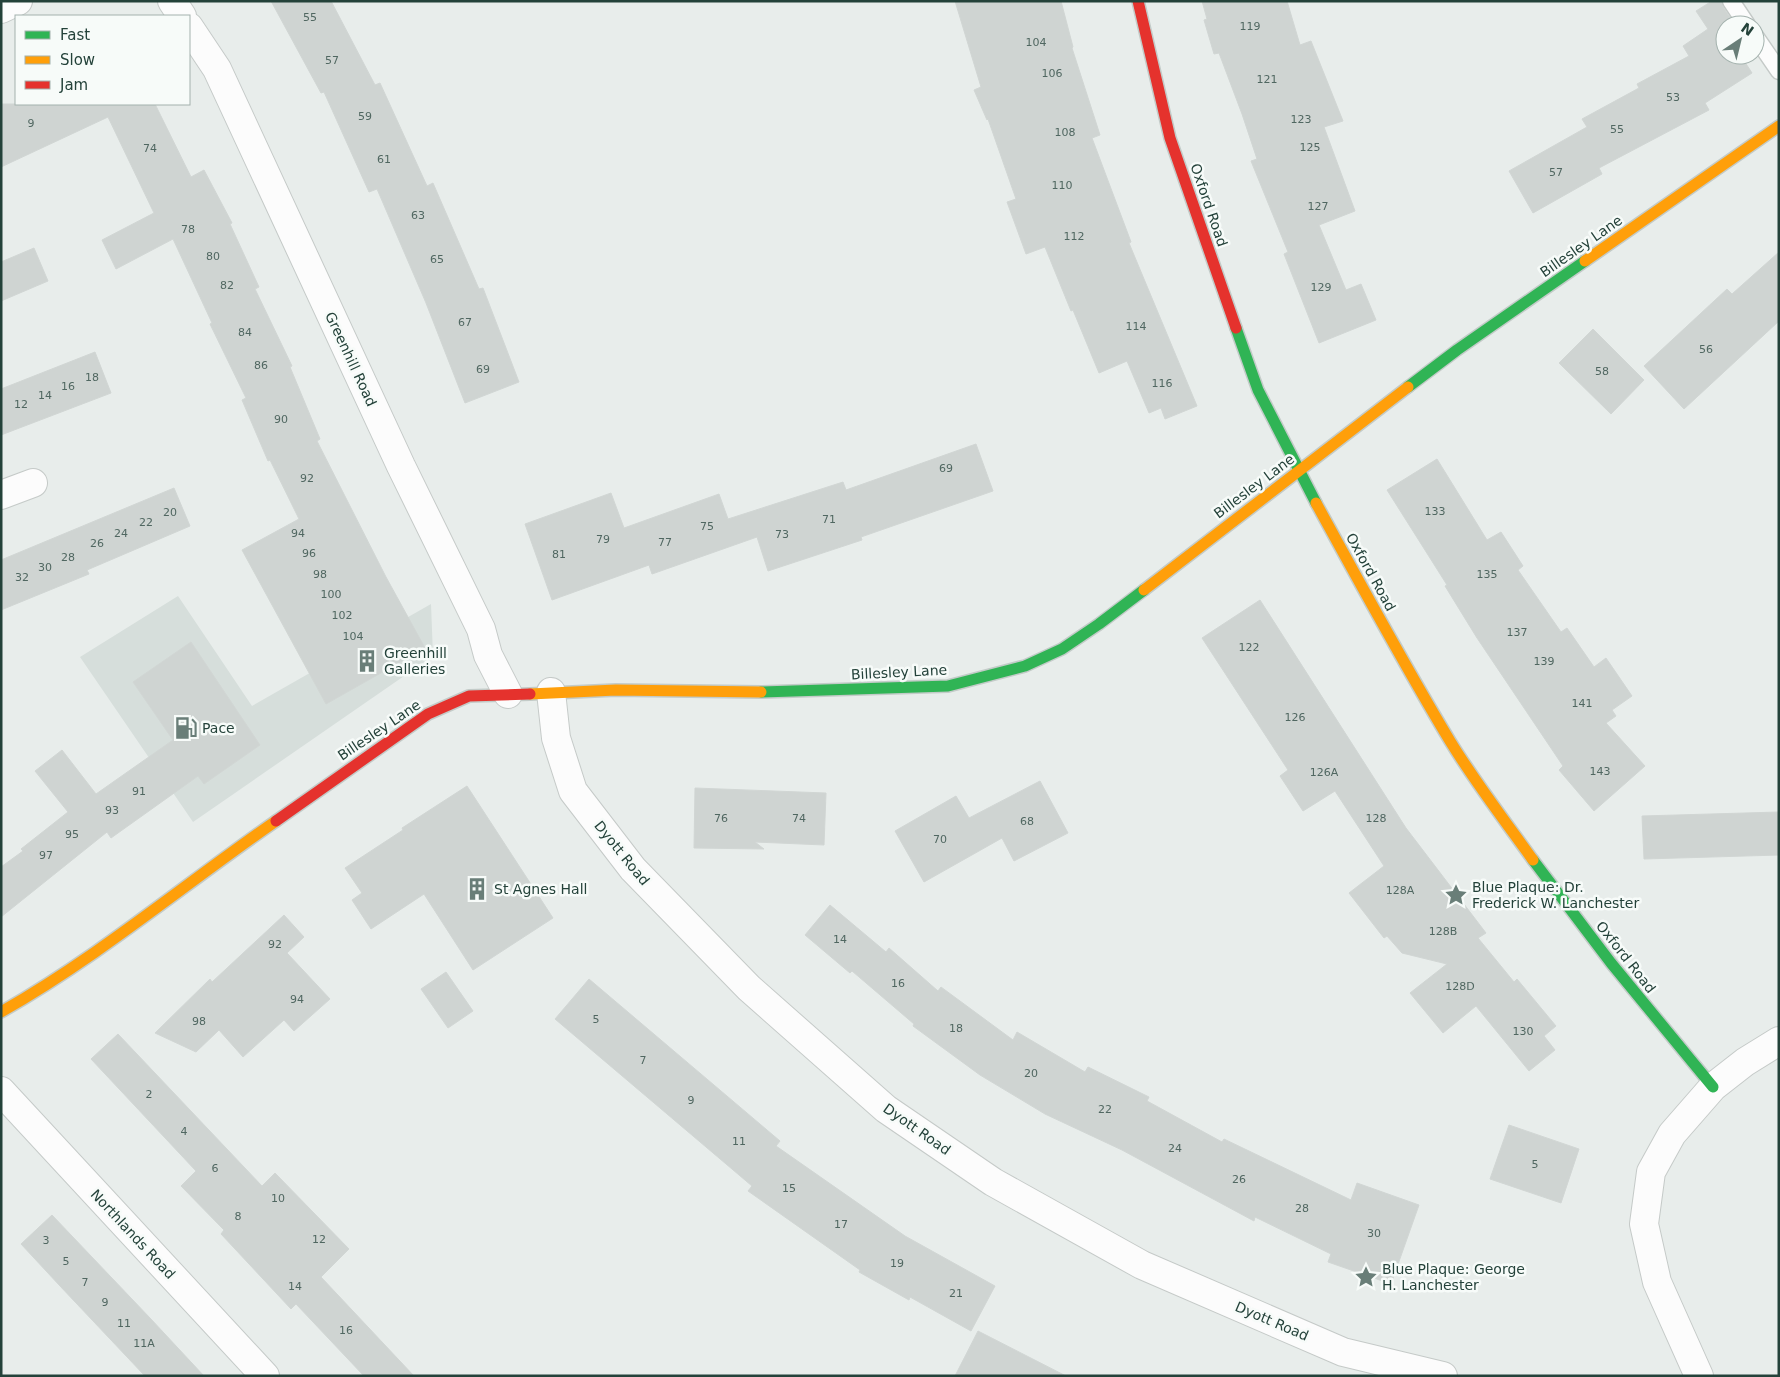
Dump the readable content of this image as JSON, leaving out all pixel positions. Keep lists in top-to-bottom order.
{
  "streets": {
    "street": [
      "Oxford Road",
      "Billesley Lane",
      "Greenhill Road",
      "Dyott Road",
      "Northlands Road"
    ]
  },
  "crossings": [
    ["Oxford Road", "Billesley Lane"],
    ["Billesley Lane", "Greenhill Road"],
    ["Billesley Lane", "Dyott Road"]
  ],
  "places": {
    "building": ["Greenhill Galleries", "St Agnes Hall"],
    "fuel station": ["Pace"],
    "place": ["Blue Plaque: Dr. Frederick W. Lanchester", "Blue Plaque: George H. Lanchester"]
  },
  "house_numbers": [
    "55",
    "119",
    "104",
    "57",
    "106",
    "121",
    "53",
    "59",
    "123",
    "9",
    "55",
    "108",
    "125",
    "74",
    "61",
    "57",
    "110",
    "127",
    "63",
    "78",
    "112",
    "80",
    "65",
    "82",
    "129",
    "67",
    "114",
    "84",
    "56",
    "86",
    "69",
    "58",
    "18",
    "116",
    "16",
    "14",
    "12",
    "90",
    "69",
    "92",
    "133",
    "20",
    "71",
    "22",
    "75",
    "24",
    "94",
    "73",
    "79",
    "77",
    "26",
    "96",
    "81",
    "28",
    "30",
    "98",
    "135",
    "32",
    "100",
    "102",
    "137",
    "104",
    "122",
    "139",
    "141",
    "126",
    "143",
    "126A",
    "91",
    "93",
    "76",
    "74",
    "128",
    "68",
    "95",
    "70",
    "97",
    "128A",
    "128B",
    "14",
    "92",
    "16",
    "128D",
    "94",
    "5",
    "98",
    "18",
    "130",
    "7",
    "20",
    "2",
    "9",
    "22",
    "4",
    "11",
    "24",
    "5",
    "6",
    "26",
    "15",
    "10",
    "28",
    "8",
    "17",
    "30",
    "12",
    "3",
    "5",
    "19",
    "7",
    "14",
    "21",
    "9",
    "11",
    "16",
    "11A"
  ],
  "legend": ["Fast", "Slow", "Jam"],
  "north": "top right"
}
